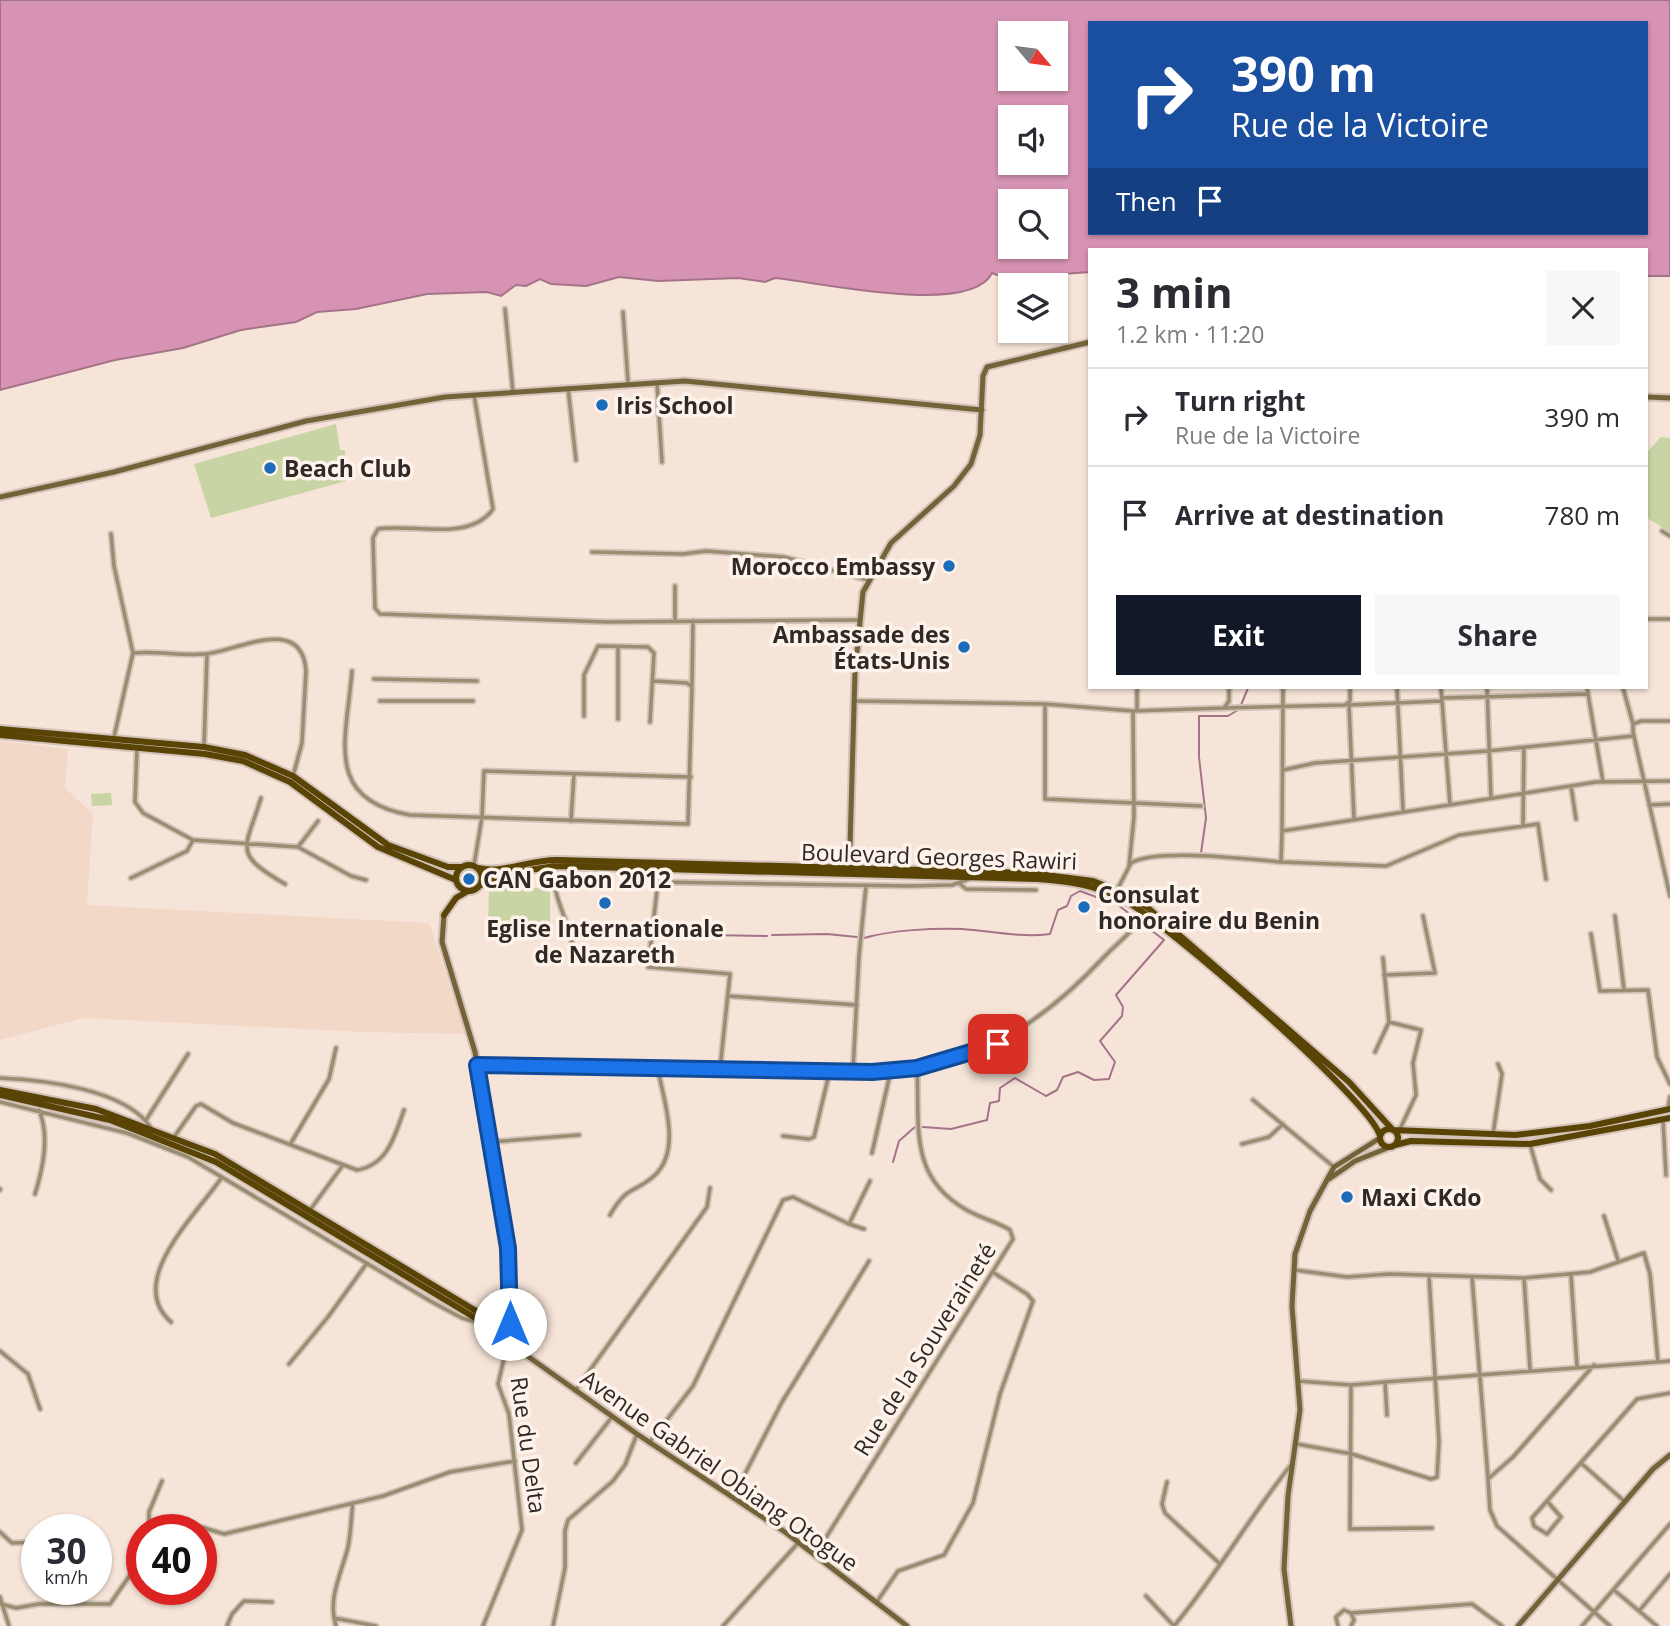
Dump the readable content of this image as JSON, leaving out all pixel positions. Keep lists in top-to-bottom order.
{
  "streets": {
    "main road": ["Boulevard Georges Rawiri"],
    "street": ["Rue de la Souveraineté", "Rue du Delta", "Avenue Gabriel Obiang Otogue"]
  },
  "crossings": [
    ["Rue de la Souveraineté", "Avenue Gabriel Obiang Otogue"],
    ["Rue du Delta", "Avenue Gabriel Obiang Otogue"]
  ],
  "places": [
    "Iris School",
    "Beach Club",
    "Morocco Embassy",
    "Ambassade des États-Unis",
    "CAN Gabon 2012",
    "Eglise Internationale de Nazareth",
    "Consulat honoraire du Benin",
    "Maxi CKdo"
  ],
  "north": "bottom right",
  "page": {
    "turn": ["390 m", "Rue de la Victoire"],
    "then": "Then",
    "heading": ["3 min", "1.2 km · 11:20"],
    "list": [
      {
        "name": "Turn right",
        "note": "Rue de la Victoire",
        "value": "390 m"
      },
      {
        "name": "Arrive at destination",
        "value": "780 m"
      }
    ],
    "buttons": ["Exit", "Share"],
    "speed": "30 km/h",
    "limit": "40"
  }
}
